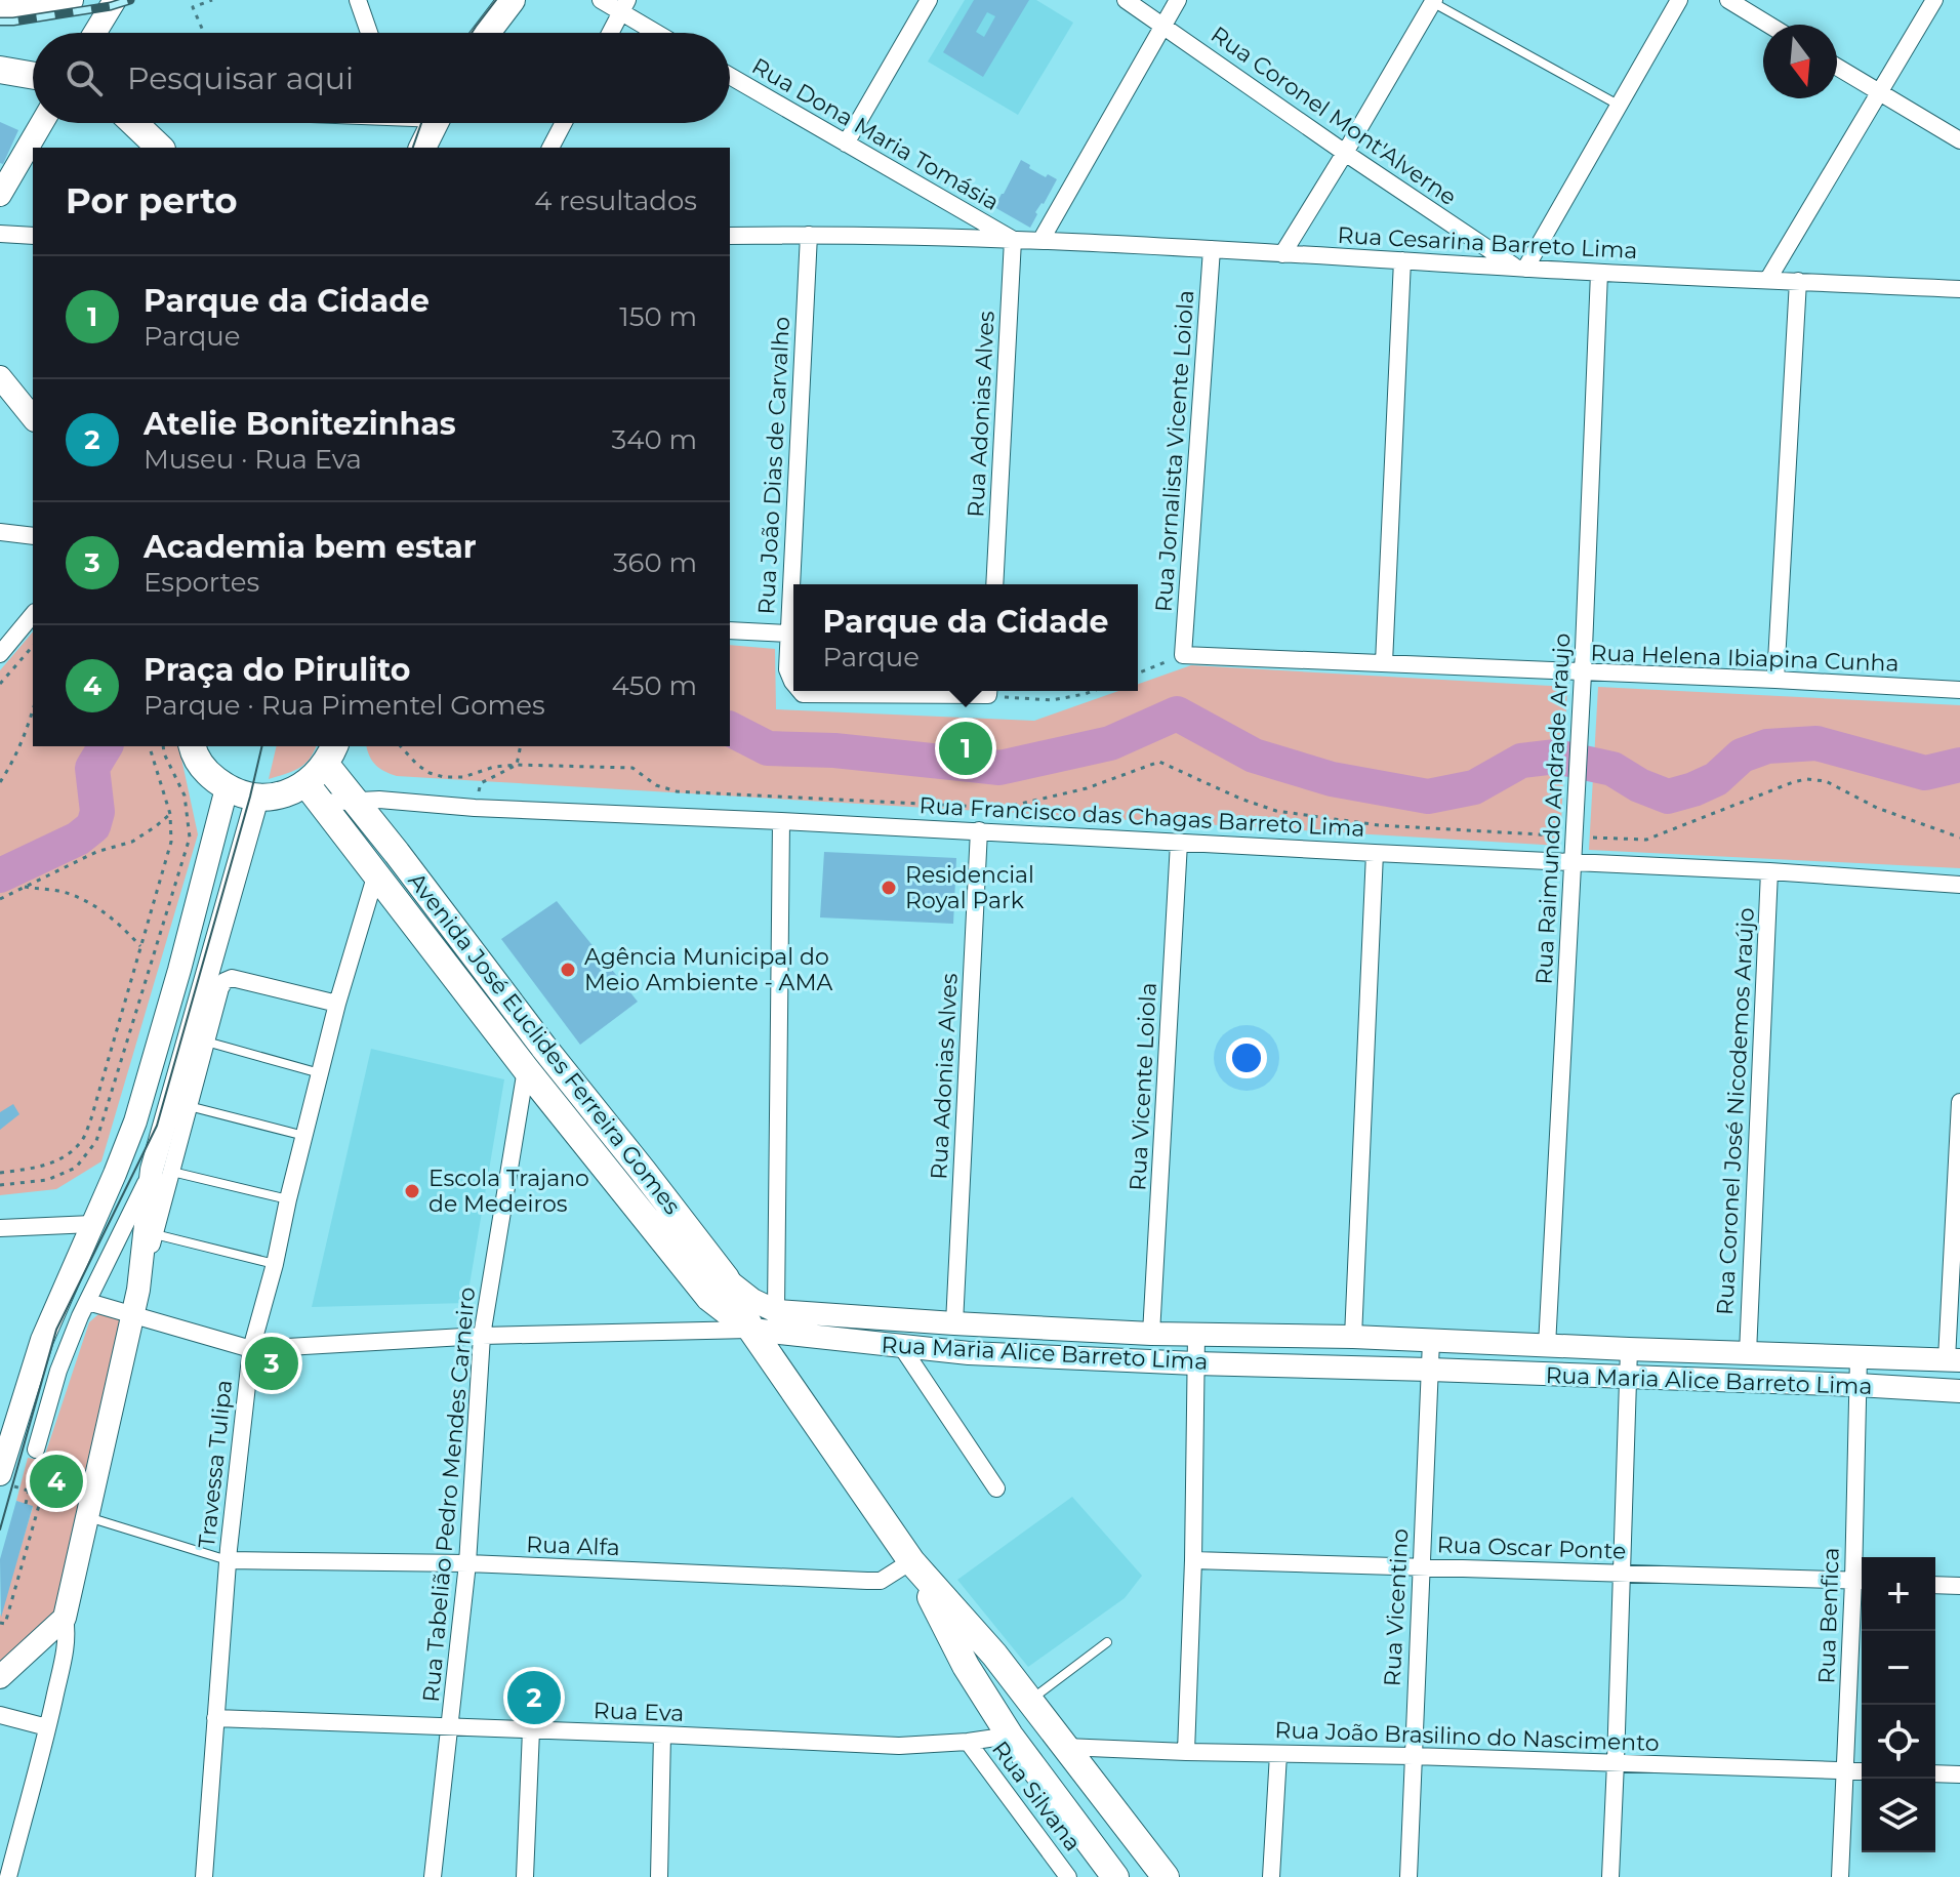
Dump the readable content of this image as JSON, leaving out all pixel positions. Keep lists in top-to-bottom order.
{
  "streets": {
    "main road": ["Avenida José Euclides Ferreira Gomes"],
    "street": [
      "Rua Coronel Mont'Alverne",
      "Rua Dona Maria Tomásia",
      "Rua Cesarina Barreto Lima",
      "Rua Adonias Alves",
      "Rua Jornalista Vicente Loiola",
      "Rua João Dias de Carvalho",
      "Rua Helena Ibiapina Cunha",
      "Rua Raimundo Andrade Araujo",
      "Rua Francisco das Chagas Barreto Lima",
      "Rua Vicente Loiola",
      "Rua Coronel José Nicodemos Araújo",
      "Rua Maria Alice Barreto Lima",
      "Travessa Tulipa",
      "Rua Tabelião Pedro Mendes Carneiro",
      "Rua Alfa",
      "Rua Oscar Ponte",
      "Rua Vicentino",
      "Rua Benfica",
      "Rua Eva",
      "Rua João Brasilino do Nascimento",
      "Rua Silvana"
    ]
  },
  "crossings": [
    ["Rua Coronel Mont'Alverne", "Rua Cesarina Barreto Lima"],
    ["Rua Dona Maria Tomásia", "Rua Cesarina Barreto Lima"],
    ["Rua Dona Maria Tomásia", "Rua Adonias Alves"],
    ["Rua Cesarina Barreto Lima", "Rua Adonias Alves"],
    ["Rua Cesarina Barreto Lima", "Rua Jornalista Vicente Loiola"],
    ["Rua Cesarina Barreto Lima", "Rua João Dias de Carvalho"],
    ["Rua Cesarina Barreto Lima", "Rua Raimundo Andrade Araujo"],
    ["Rua Adonias Alves", "Rua Francisco das Chagas Barreto Lima"],
    ["Rua Adonias Alves", "Rua Maria Alice Barreto Lima"],
    ["Rua Jornalista Vicente Loiola", "Rua Helena Ibiapina Cunha"],
    ["Rua Helena Ibiapina Cunha", "Rua Raimundo Andrade Araujo"],
    ["Rua Raimundo Andrade Araujo", "Rua Francisco das Chagas Barreto Lima"],
    ["Rua Raimundo Andrade Araujo", "Rua Maria Alice Barreto Lima"],
    ["Rua Francisco das Chagas Barreto Lima", "Avenida José Euclides Ferreira Gomes"],
    ["Rua Francisco das Chagas Barreto Lima", "Rua Vicente Loiola"],
    ["Rua Francisco das Chagas Barreto Lima", "Rua Coronel José Nicodemos Araújo"],
    ["Avenida José Euclides Ferreira Gomes", "Rua Maria Alice Barreto Lima"],
    ["Avenida José Euclides Ferreira Gomes", "Travessa Tulipa"],
    ["Avenida José Euclides Ferreira Gomes", "Rua Tabelião Pedro Mendes Carneiro"],
    ["Avenida José Euclides Ferreira Gomes", "Rua Alfa"],
    ["Avenida José Euclides Ferreira Gomes", "Rua Eva"],
    ["Avenida José Euclides Ferreira Gomes", "Rua João Brasilino do Nascimento"],
    ["Rua Vicente Loiola", "Rua Maria Alice Barreto Lima"],
    ["Rua Coronel José Nicodemos Araújo", "Rua Maria Alice Barreto Lima"],
    ["Rua Maria Alice Barreto Lima", "Travessa Tulipa"],
    ["Rua Maria Alice Barreto Lima", "Rua Tabelião Pedro Mendes Carneiro"],
    ["Rua Maria Alice Barreto Lima", "Rua Vicentino"],
    ["Rua Maria Alice Barreto Lima", "Rua Benfica"],
    ["Travessa Tulipa", "Rua Alfa"],
    ["Travessa Tulipa", "Rua Eva"],
    ["Rua Tabelião Pedro Mendes Carneiro", "Rua Alfa"],
    ["Rua Tabelião Pedro Mendes Carneiro", "Rua Eva"],
    ["Rua Oscar Ponte", "Rua Vicentino"],
    ["Rua Oscar Ponte", "Rua Benfica"],
    ["Rua Vicentino", "Rua João Brasilino do Nascimento"],
    ["Rua Benfica", "Rua João Brasilino do Nascimento"],
    ["Rua Eva", "Rua Silvana"]
  ],
  "places": ["Residencial Royal Park", "Agência Municipal do Meio Ambiente - AMA", "Escola Trajano de Medeiros"],
  "north": "bottom",
  "page": {
    "search": "Pesquisar aqui",
    "heading": ["Por perto", "4 resultados"],
    "list": [
      {
        "mark": "1",
        "name": "Parque da Cidade",
        "note": "Parque",
        "value": "150 m"
      },
      {
        "mark": "2",
        "name": "Atelie Bonitezinhas",
        "note": "Museu · Rua Eva",
        "value": "340 m"
      },
      {
        "mark": "3",
        "name": "Academia bem estar",
        "note": "Esportes",
        "value": "360 m"
      },
      {
        "mark": "4",
        "name": "Praça do Pirulito",
        "note": "Parque · Rua Pimentel Gomes",
        "value": "450 m"
      }
    ],
    "popup": ["Parque da Cidade", "Parque"],
    "pins": [
      "1",
      "3",
      "4",
      "2"
    ],
    "map_buttons": ["+", "−"]
  }
}
